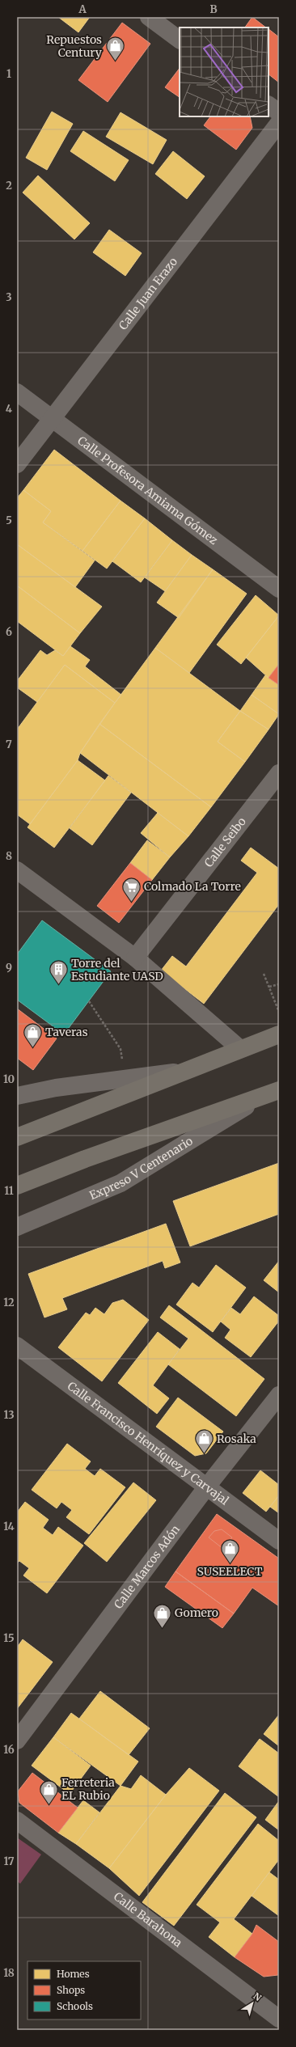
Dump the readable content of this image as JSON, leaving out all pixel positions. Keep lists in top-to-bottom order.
{
  "streets": {
    "main road": ["Expreso V Centenario"],
    "street": [
      "Calle Juan Erazo",
      "Calle Profesora Amiama Gómez",
      "Calle Seibo",
      "Calle Francisco Henríquez y Carvajal",
      "Calle Marcos Adón",
      "Calle Barahona"
    ]
  },
  "crossings": [
    ["Calle Juan Erazo", "Calle Profesora Amiama Gómez"],
    ["Calle Francisco Henríquez y Carvajal", "Calle Marcos Adón"]
  ],
  "places": {
    "shop": [
      "Repuestos Century",
      "Taveras",
      "Rosaka",
      "SUSEELECT",
      "Gomero",
      "Ferreteria EL Rubio"
    ],
    "supermarket": ["Colmado La Torre"],
    "building": ["Torre del Estudiante UASD"]
  },
  "legend": ["Homes", "Shops", "Schools"],
  "north": "top right",
  "grid": {
    "columns": ["A", "B"],
    "rows": [
      "1",
      "2",
      "3",
      "4",
      "5",
      "6",
      "7",
      "8",
      "9",
      "10",
      "11",
      "12",
      "13",
      "14",
      "15",
      "16",
      "17",
      "18"
    ]
  }
}
